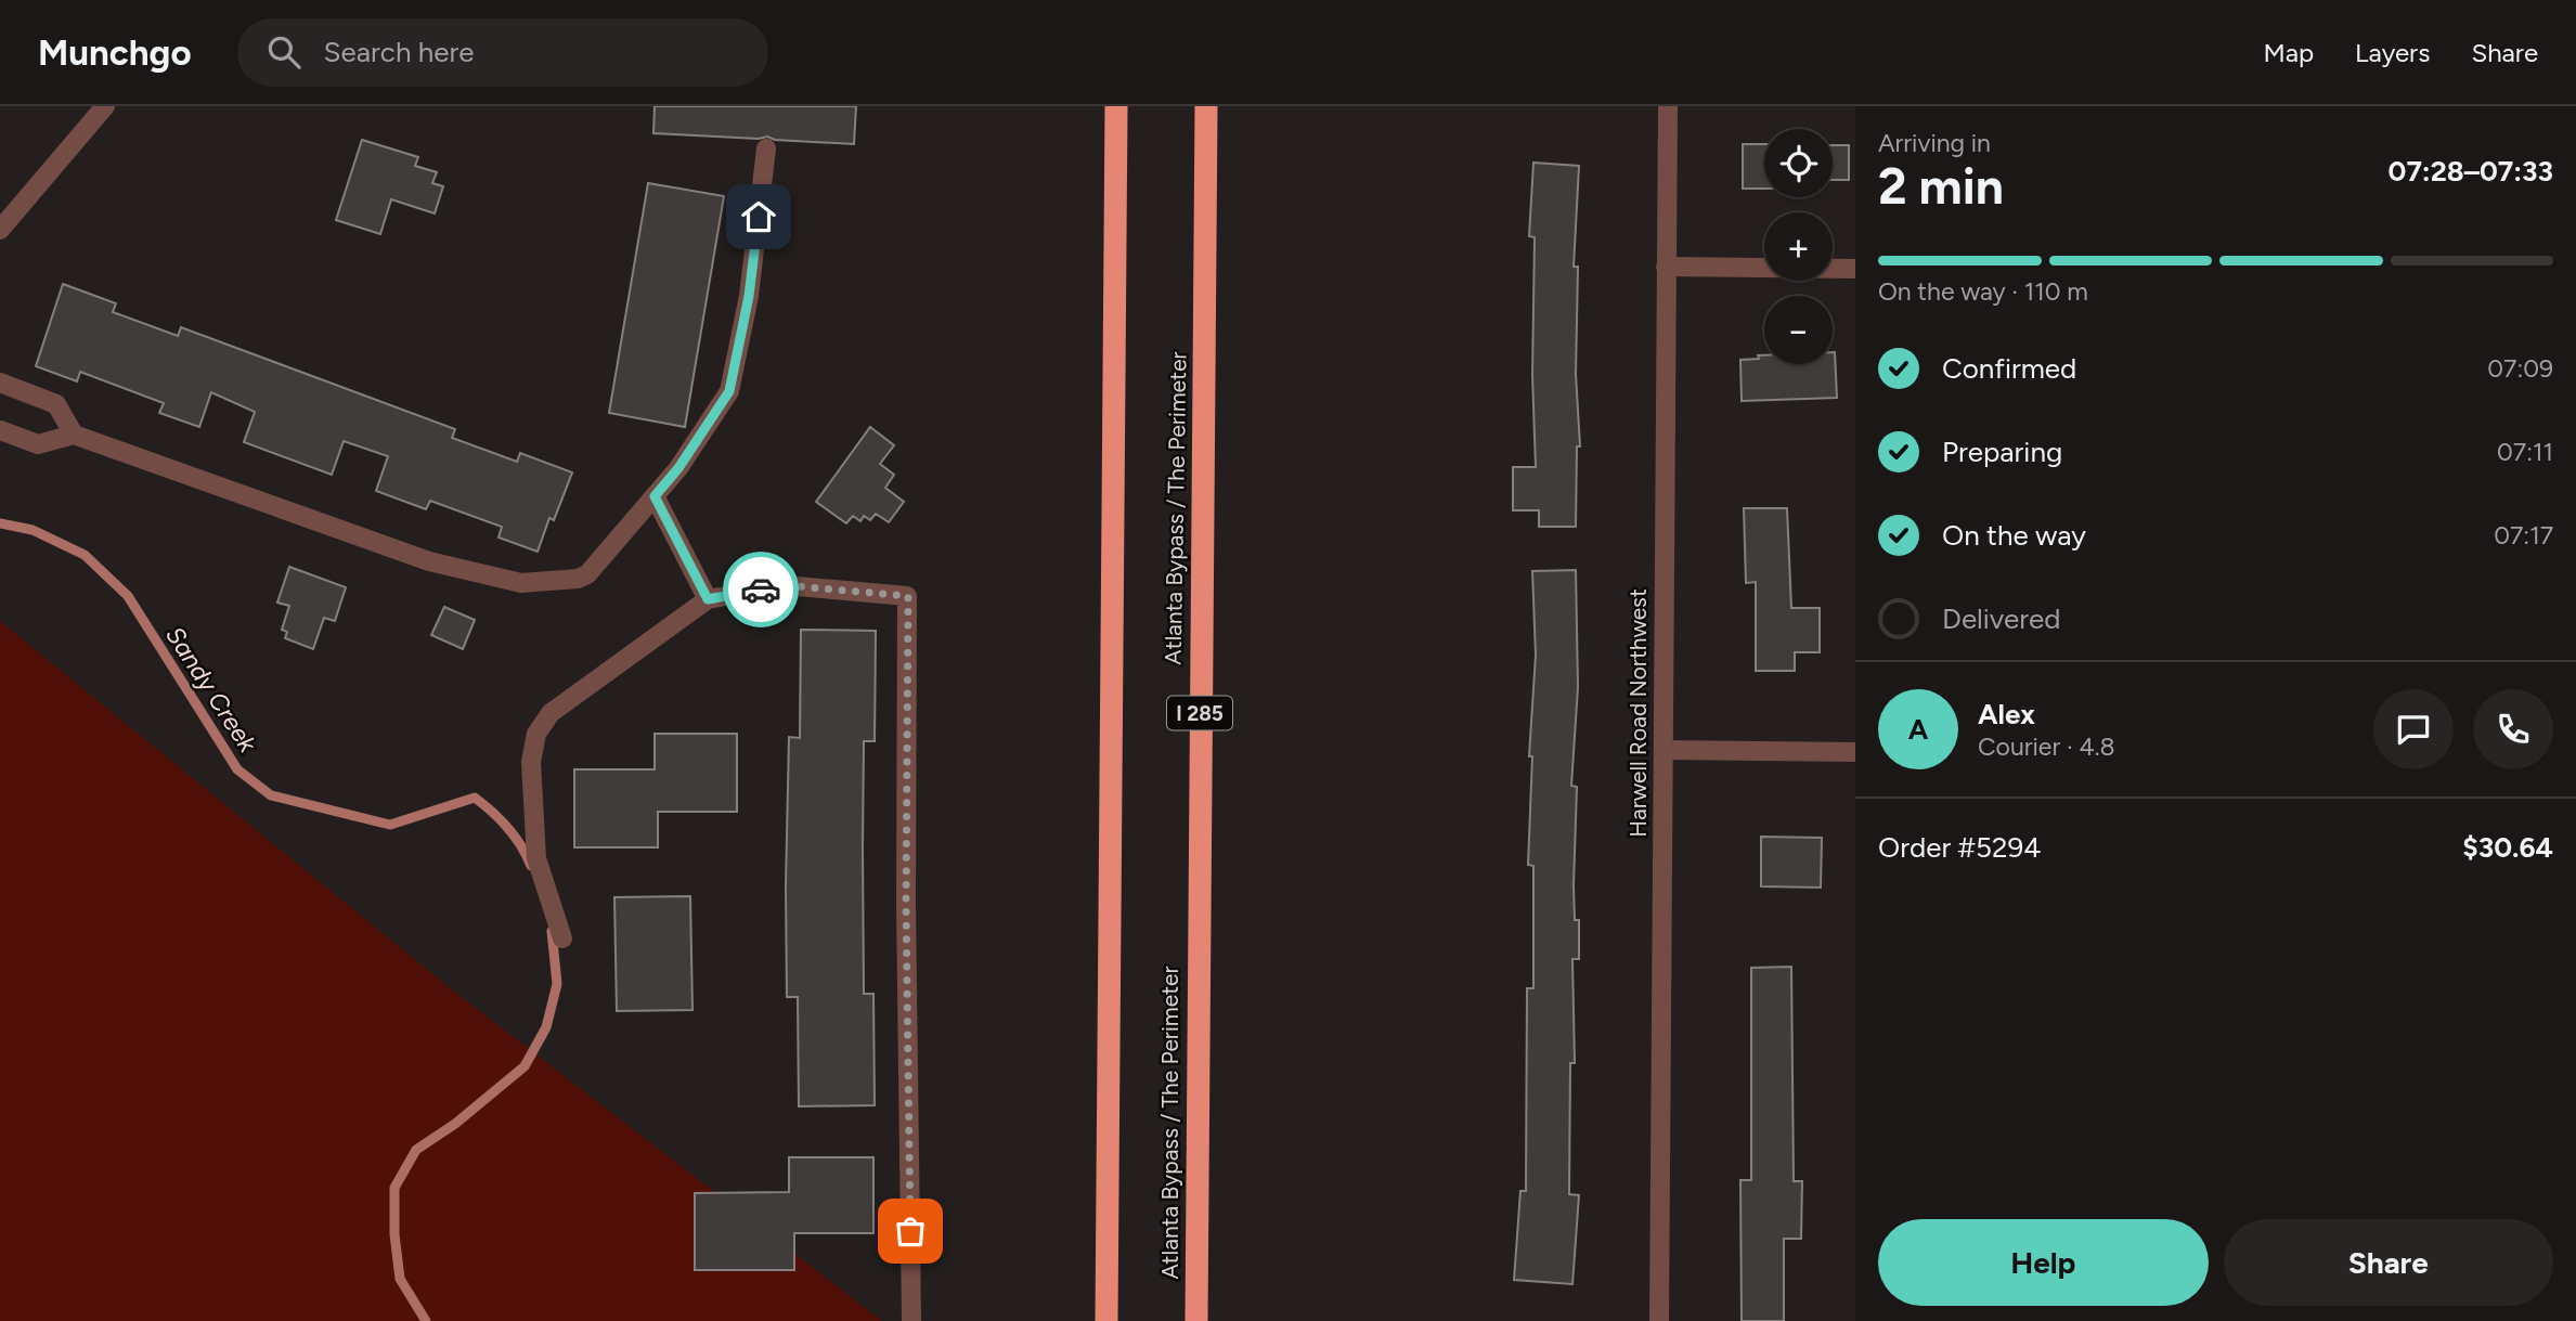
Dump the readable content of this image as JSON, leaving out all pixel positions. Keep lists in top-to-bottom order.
{
  "streets": {
    "highway": ["Atlanta Bypass / The Perimeter", "I 285"],
    "street": ["Harwell Road Northwest"]
  },
  "water": ["Sandy Creek"],
  "page": {
    "header": "Munchgo",
    "search": "Search here",
    "nav": ["Map", "Layers", "Share"],
    "heading": ["2 min", "Arriving in", "07:28–07:33"],
    "panel": [
      "Alex",
      "Courier · 4.8",
      "Order #5294",
      "$30.64"
    ],
    "map_buttons": ["+", "−"],
    "bar": "On the way · 110 m",
    "list": [
      ["Confirmed", "07:09"],
      ["Preparing", "07:11"],
      ["On the way", "07:17"],
      "Delivered"
    ],
    "round": "A",
    "buttons": ["Help", "Share"]
  }
}
